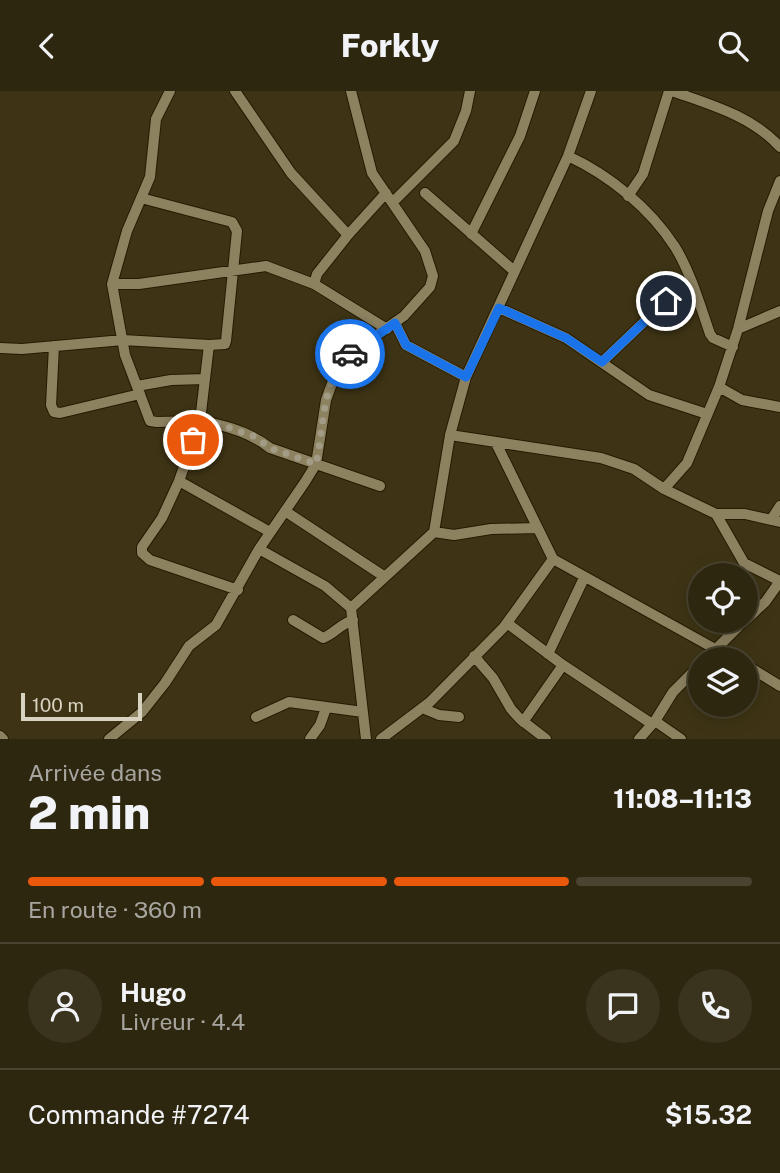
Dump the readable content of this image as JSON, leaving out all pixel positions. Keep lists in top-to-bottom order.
{
  "scale_bar": "100 m",
  "page": {
    "header": "Forkly",
    "scale": "100 m",
    "heading": ["2 min", "Arrivée dans", "11:08–11:13"],
    "panel": [
      "Hugo",
      "Livreur · 4.4",
      "Commande #7274",
      "$15.32"
    ],
    "bar": "En route · 360 m"
  }
}
